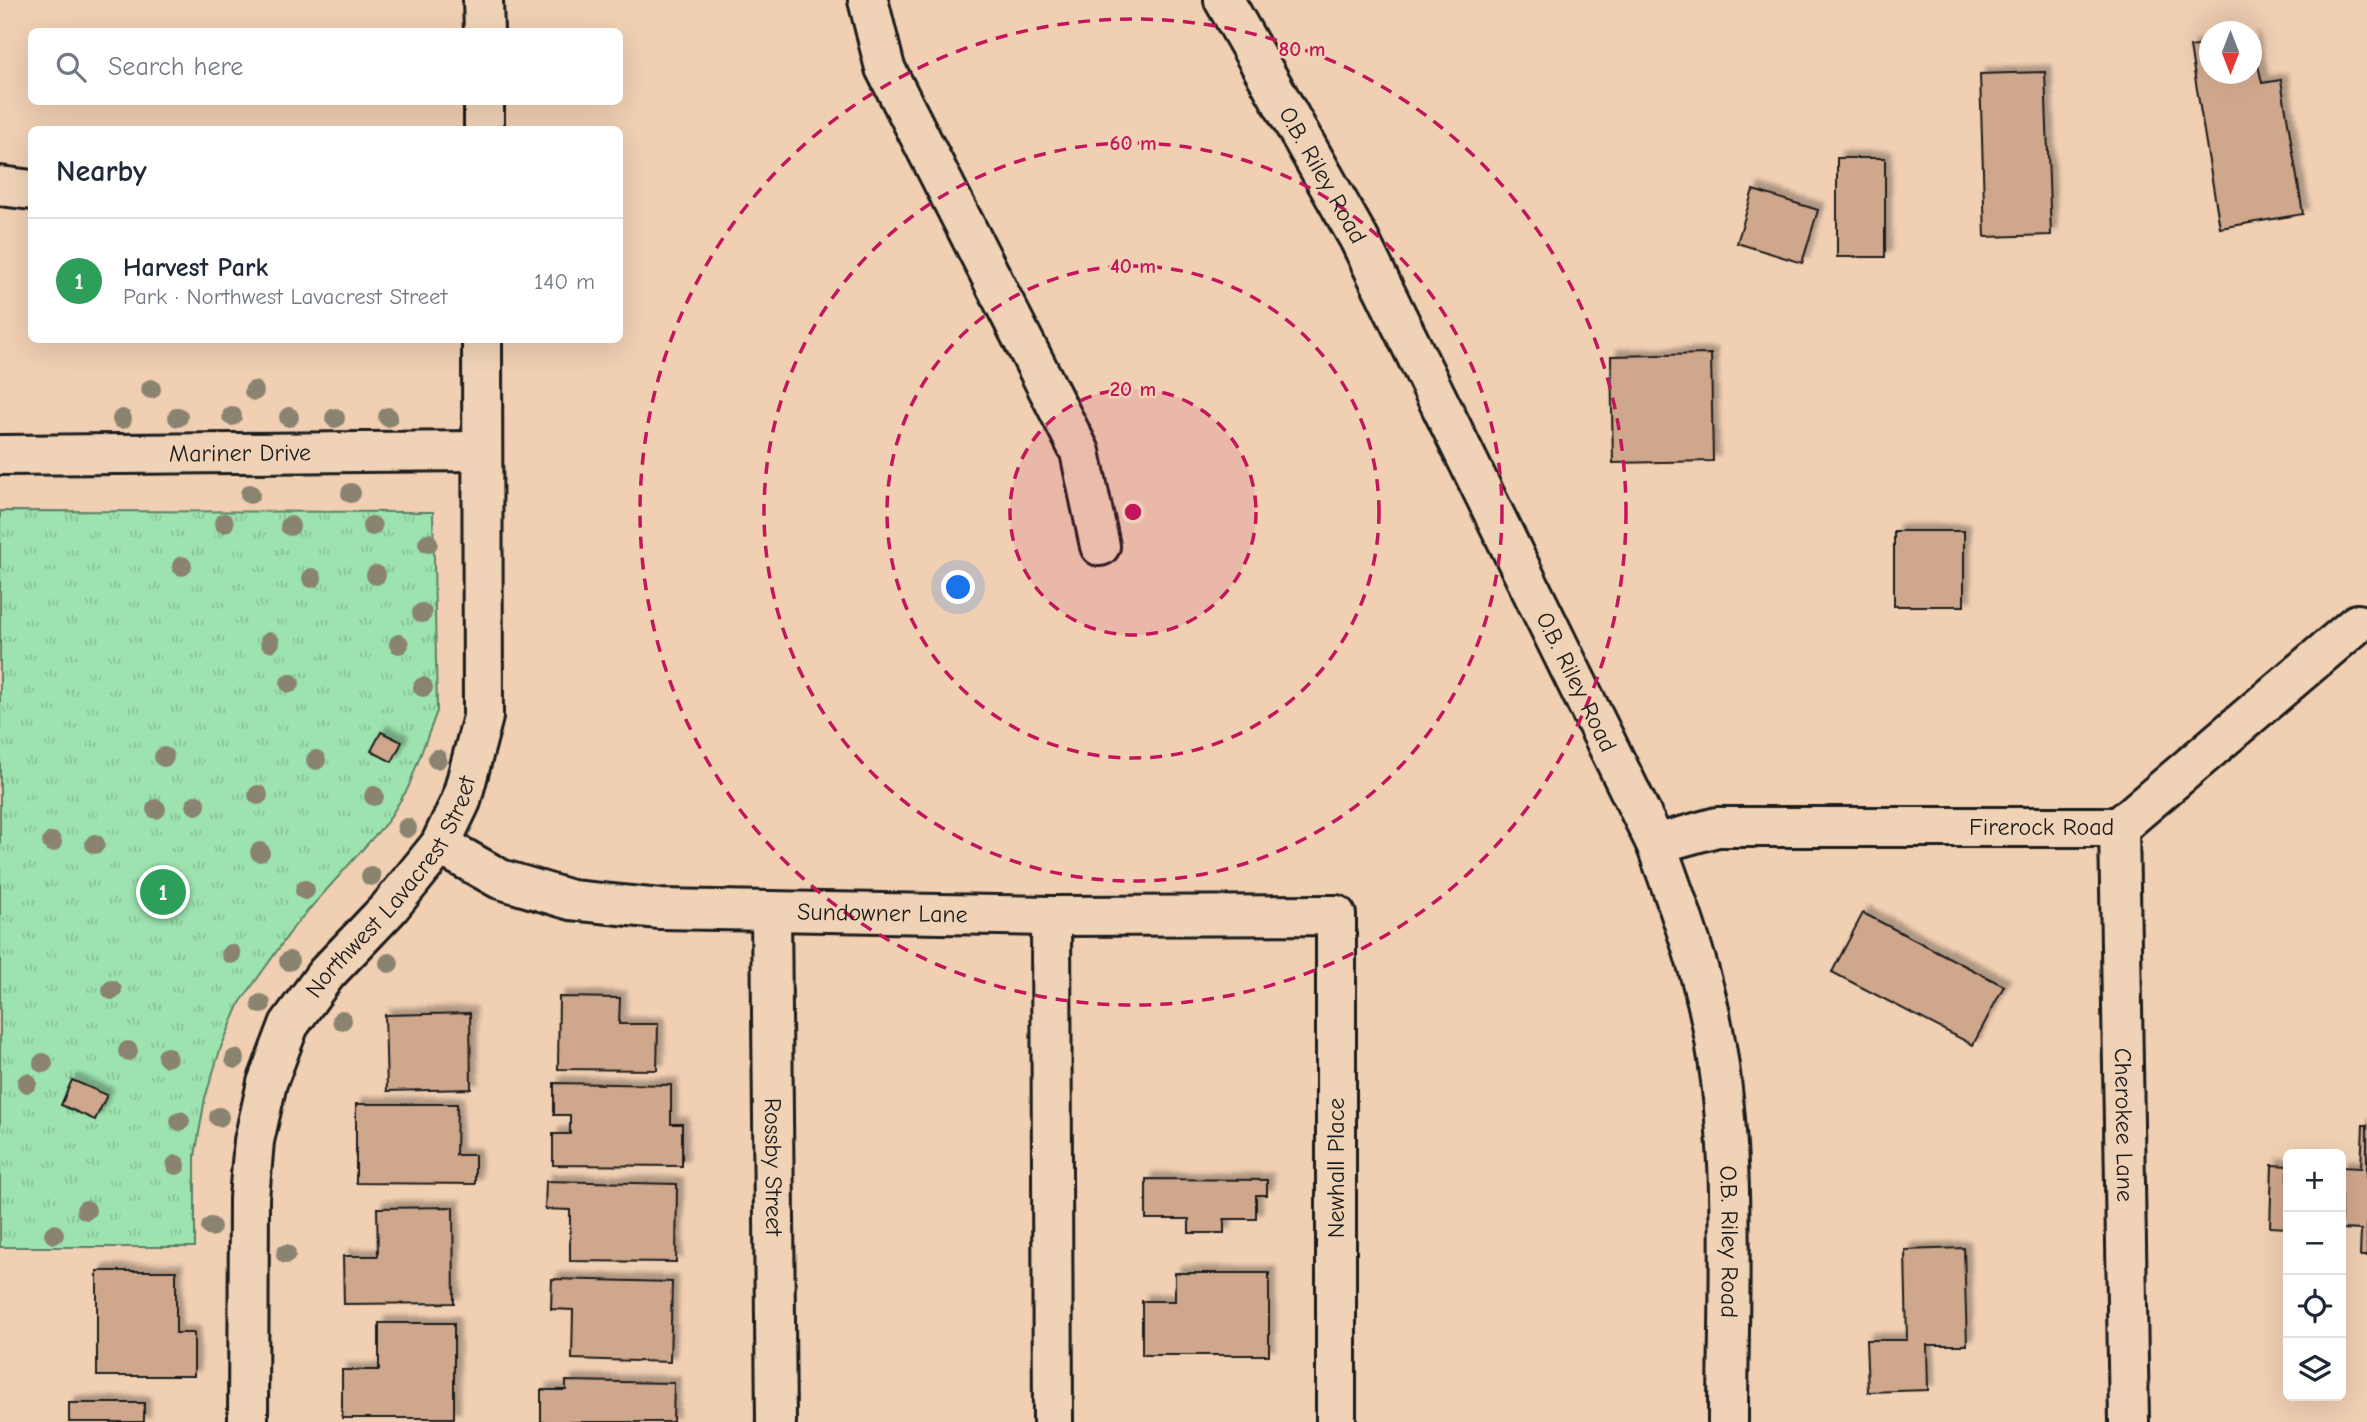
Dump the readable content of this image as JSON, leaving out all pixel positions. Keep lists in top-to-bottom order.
{
  "streets": {
    "street": [
      "O.B. Riley Road",
      "Mariner Drive",
      "Firerock Road",
      "Northwest Lavacrest Street",
      "Sundowner Lane",
      "Cherokee Lane",
      "Rossby Street",
      "Newhall Place"
    ]
  },
  "crossings": [
    ["O.B. Riley Road", "Firerock Road"],
    ["Mariner Drive", "Northwest Lavacrest Street"],
    ["Firerock Road", "Cherokee Lane"],
    ["Northwest Lavacrest Street", "Sundowner Lane"],
    ["Sundowner Lane", "Rossby Street"],
    ["Sundowner Lane", "Newhall Place"]
  ],
  "north": "bottom",
  "page": {
    "search": "Search here",
    "heading": "Nearby",
    "list": [
      {
        "mark": "1",
        "name": "Harvest Park",
        "note": "Park · Northwest Lavacrest Street",
        "value": "140 m"
      }
    ],
    "pins": "1",
    "map_buttons": ["+", "−"]
  },
  "rings": [
    "80 m",
    "60 m",
    "40 m",
    "20 m"
  ]
}
